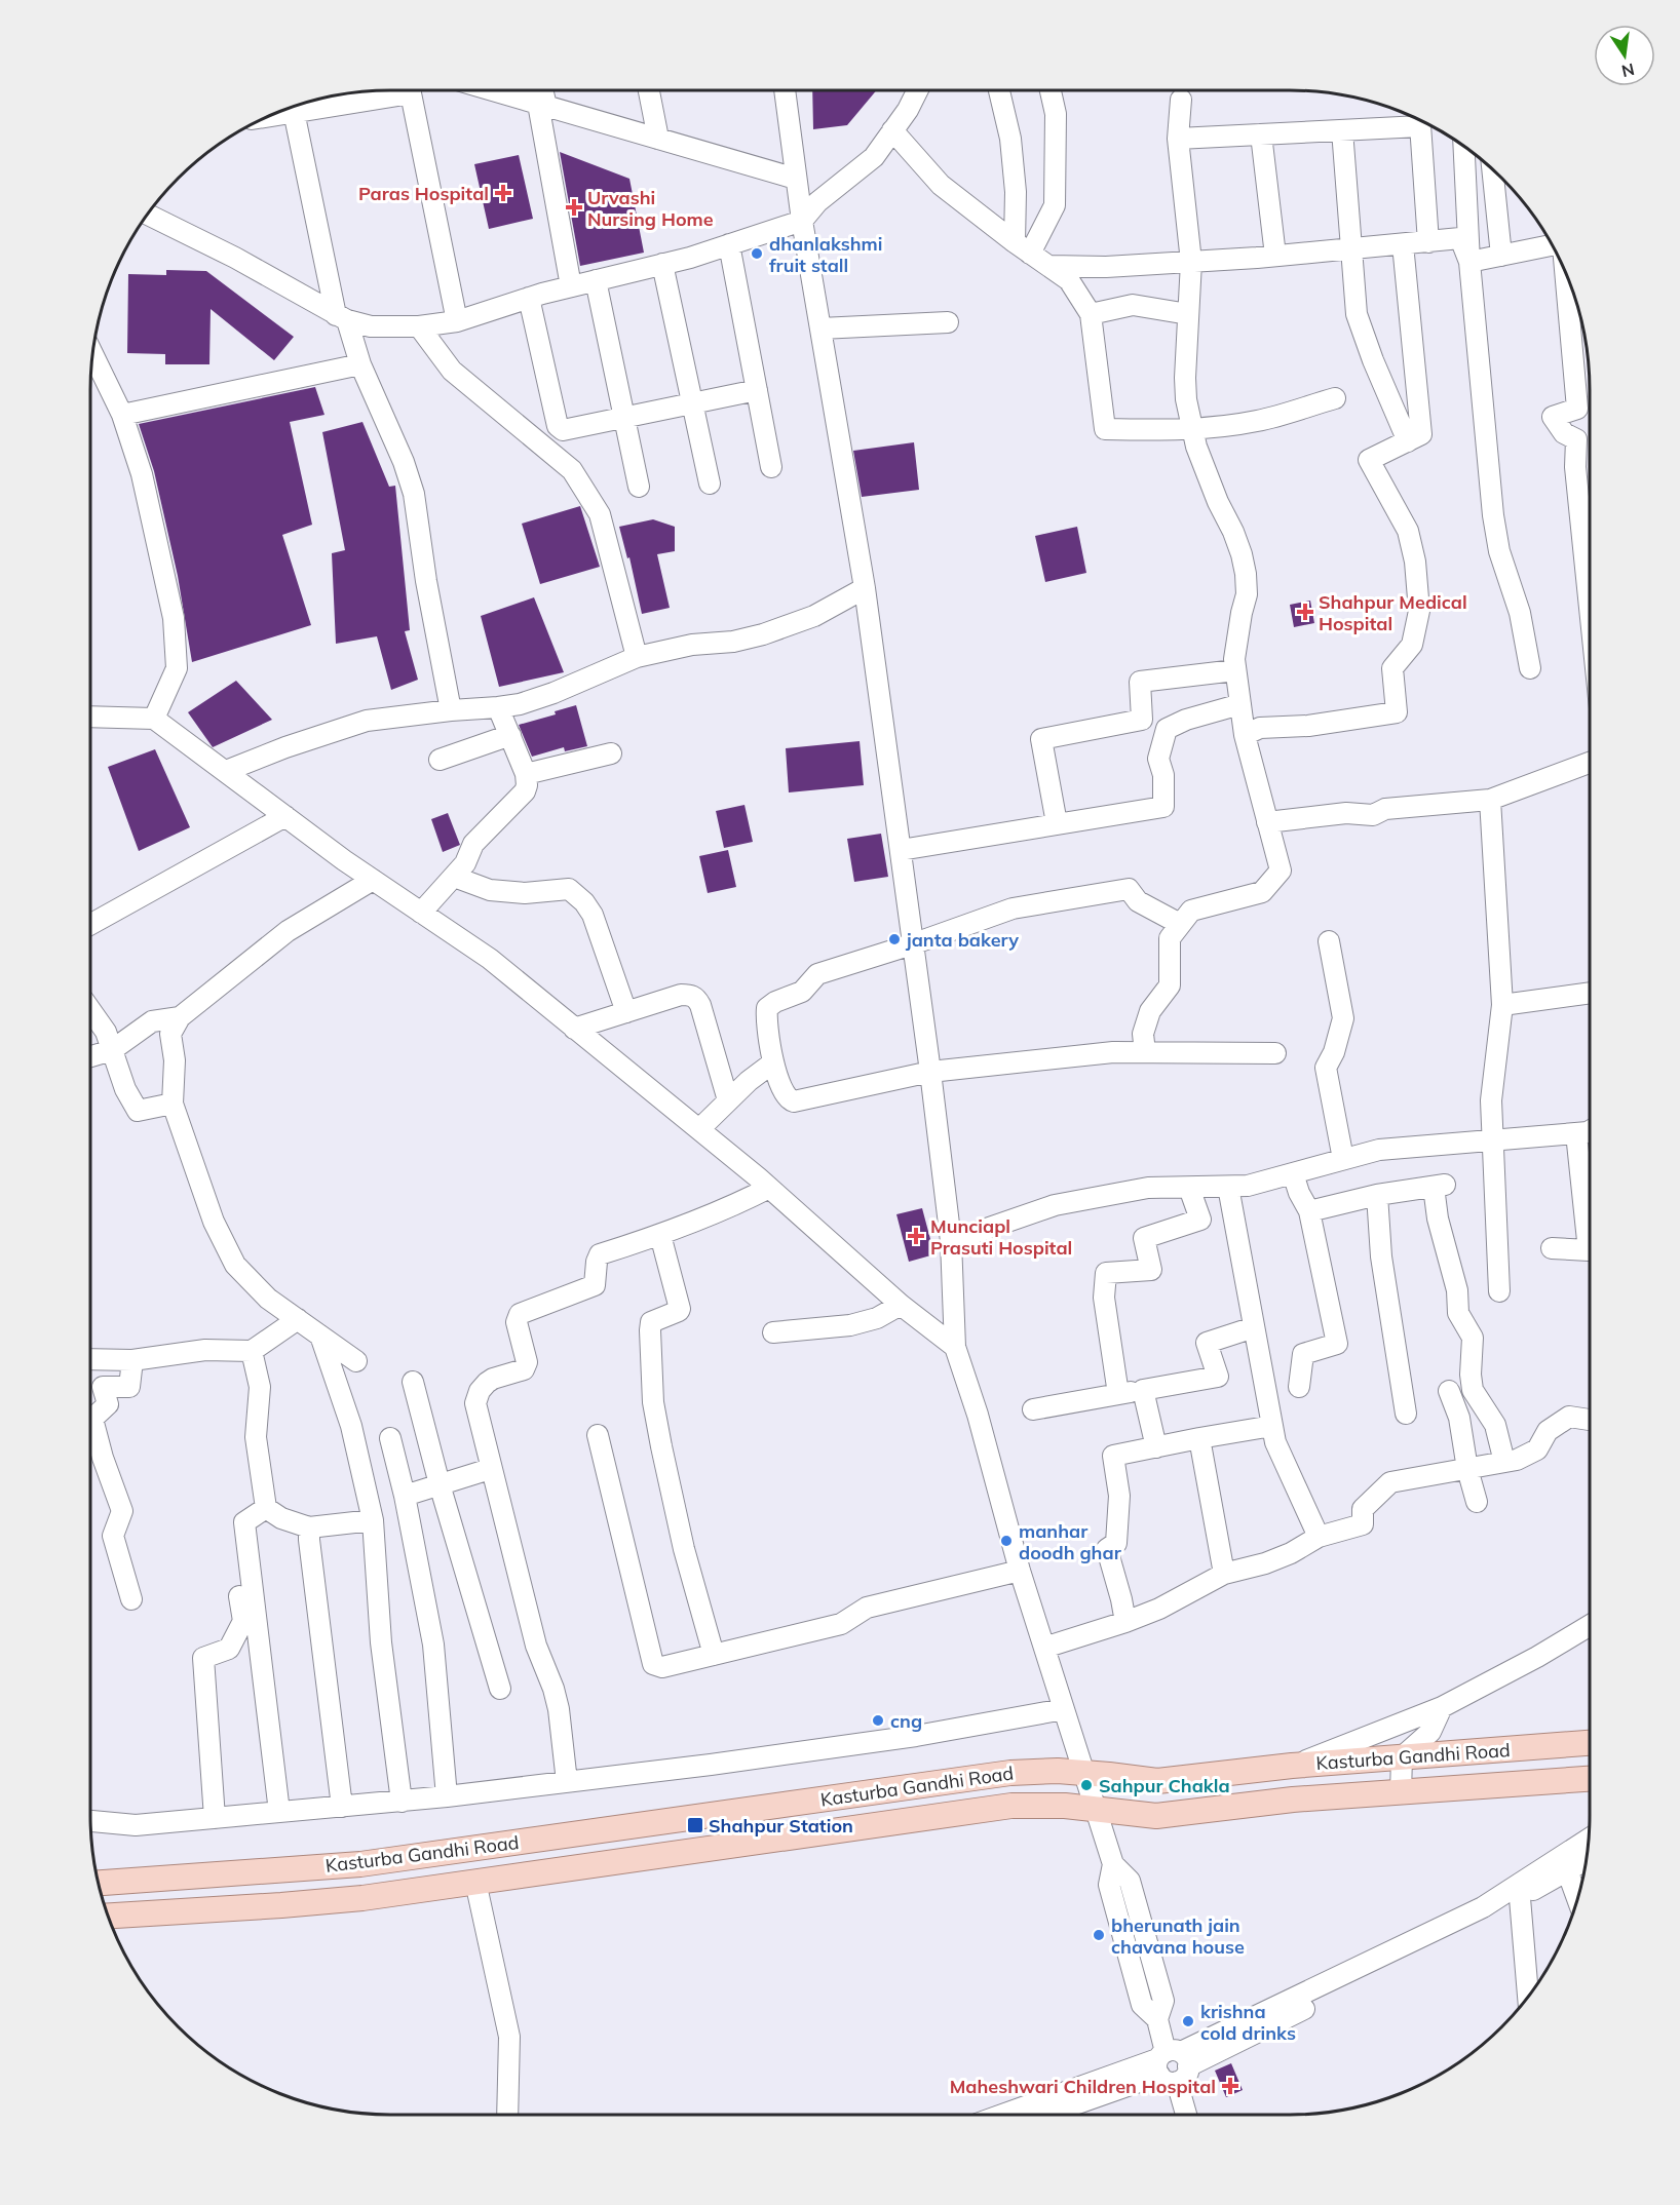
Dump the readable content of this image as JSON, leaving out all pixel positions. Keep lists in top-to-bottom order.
{
  "streets": {
    "main road": ["Kasturba Gandhi Road"]
  },
  "places": {
    "health": [
      "Paras Hospital",
      "Urvashi Nursing Home",
      "Shahpur Medical Hospital",
      "Munciapl Prasuti Hospital",
      "Maheshwari Children Hospital"
    ],
    "other": [
      "dhanlakshmi fruit stall",
      "janta bakery",
      "manhar doodh ghar",
      "cng",
      "Sahpur Chakla",
      "bherunath jain chavana house",
      "krishna cold drinks"
    ],
    "transit": ["Shahpur Station"]
  },
  "north": "bottom"
}
